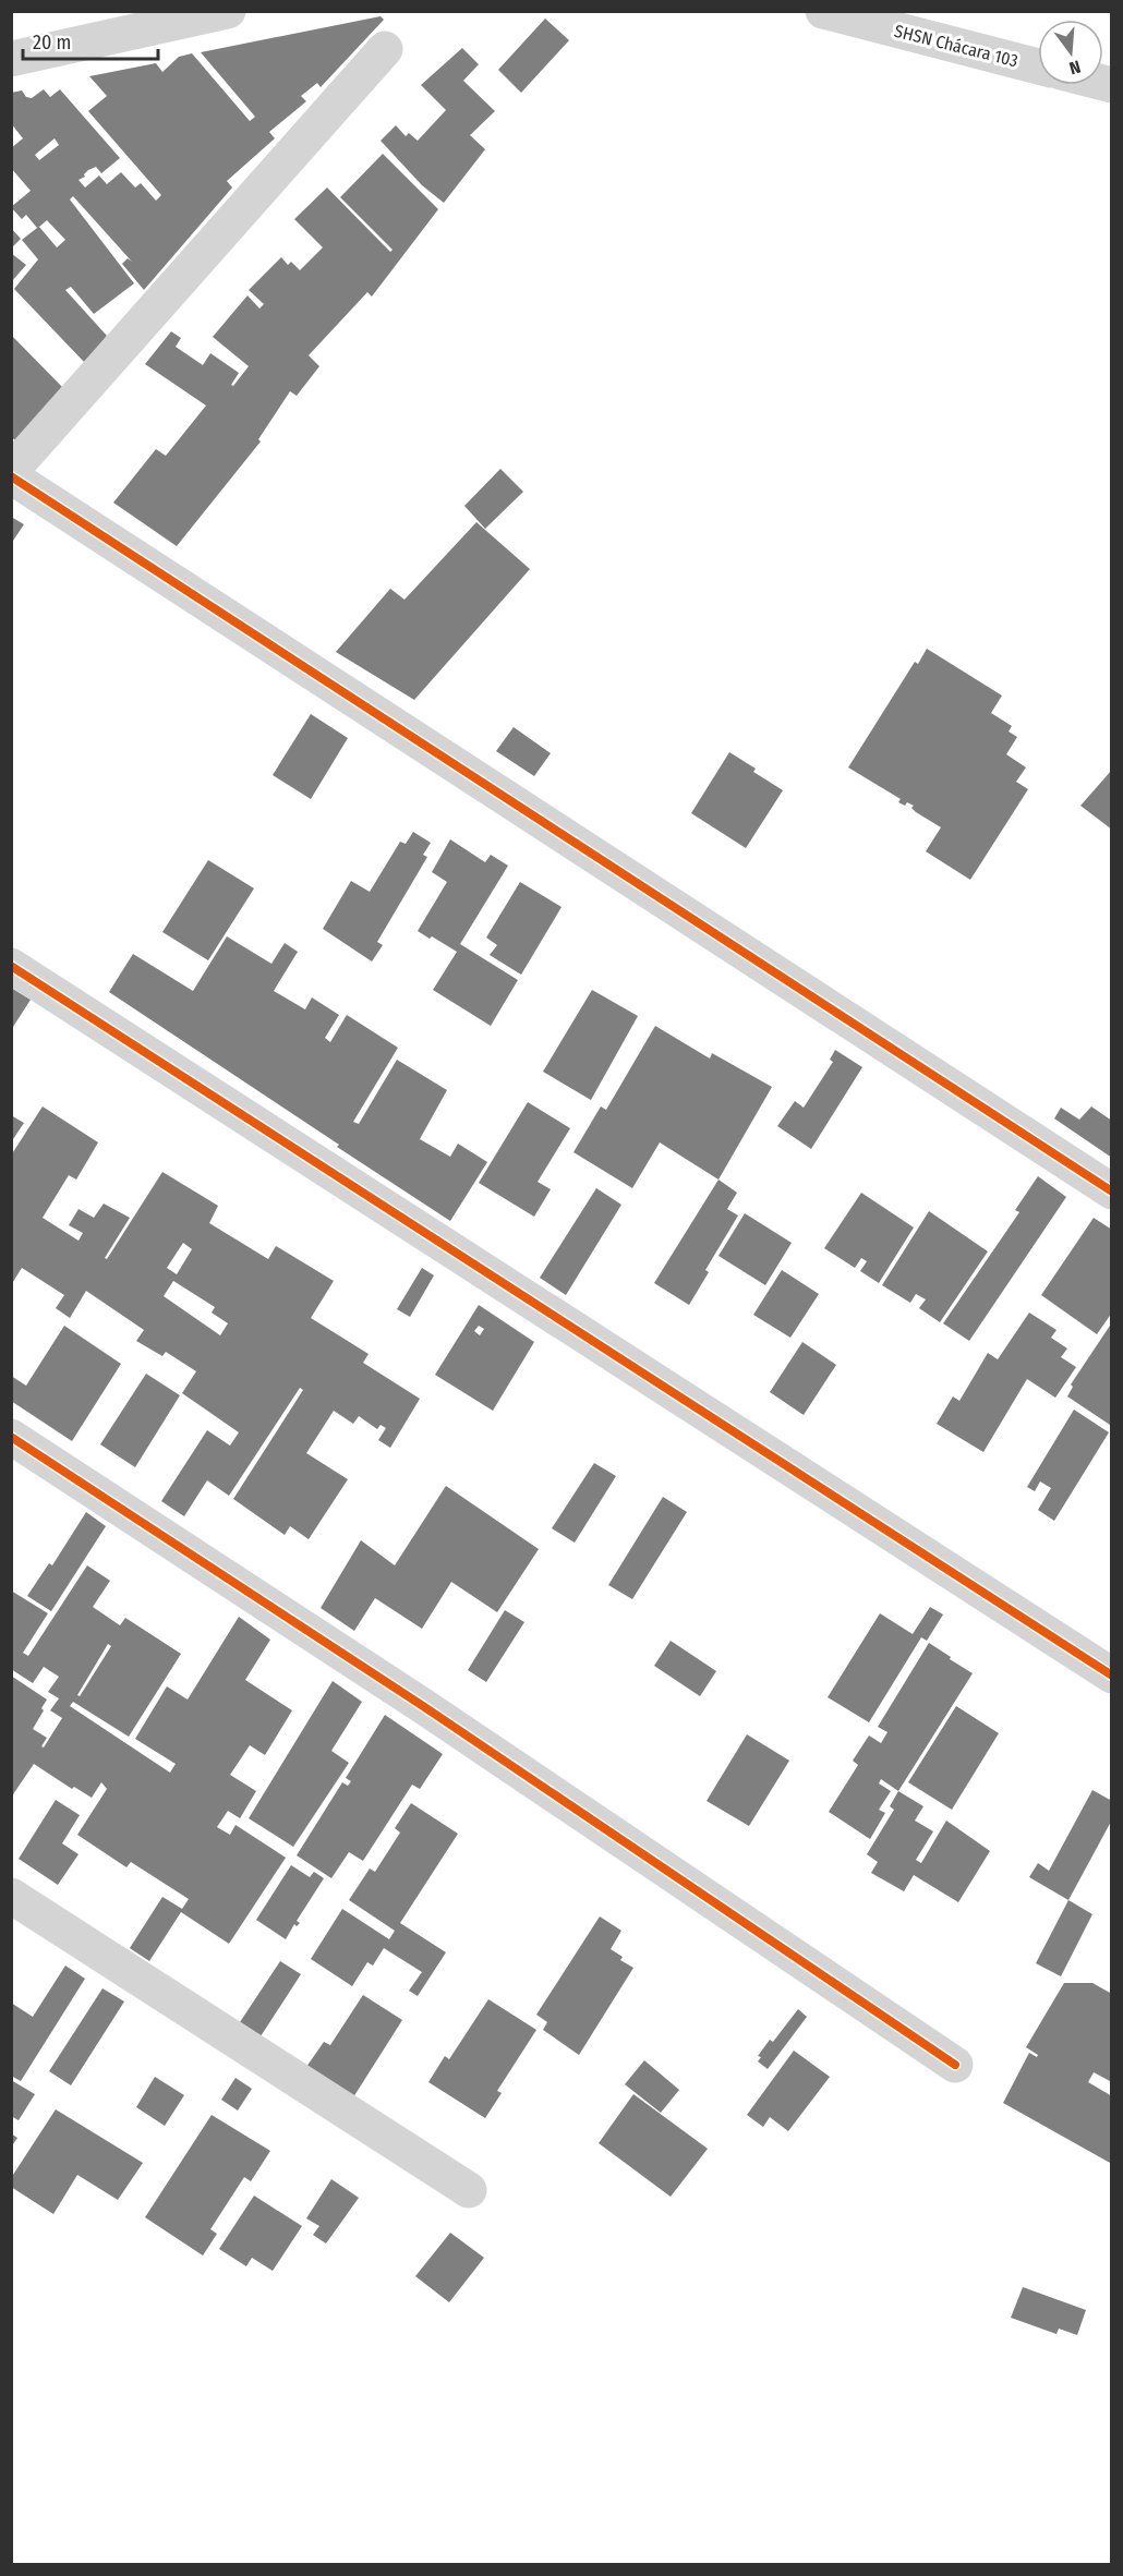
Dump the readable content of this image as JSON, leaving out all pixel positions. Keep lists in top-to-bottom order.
{
  "streets": {
    "street": ["SHSN Chácara 103"]
  },
  "scale_bar": "20 m",
  "north": "bottom"
}
